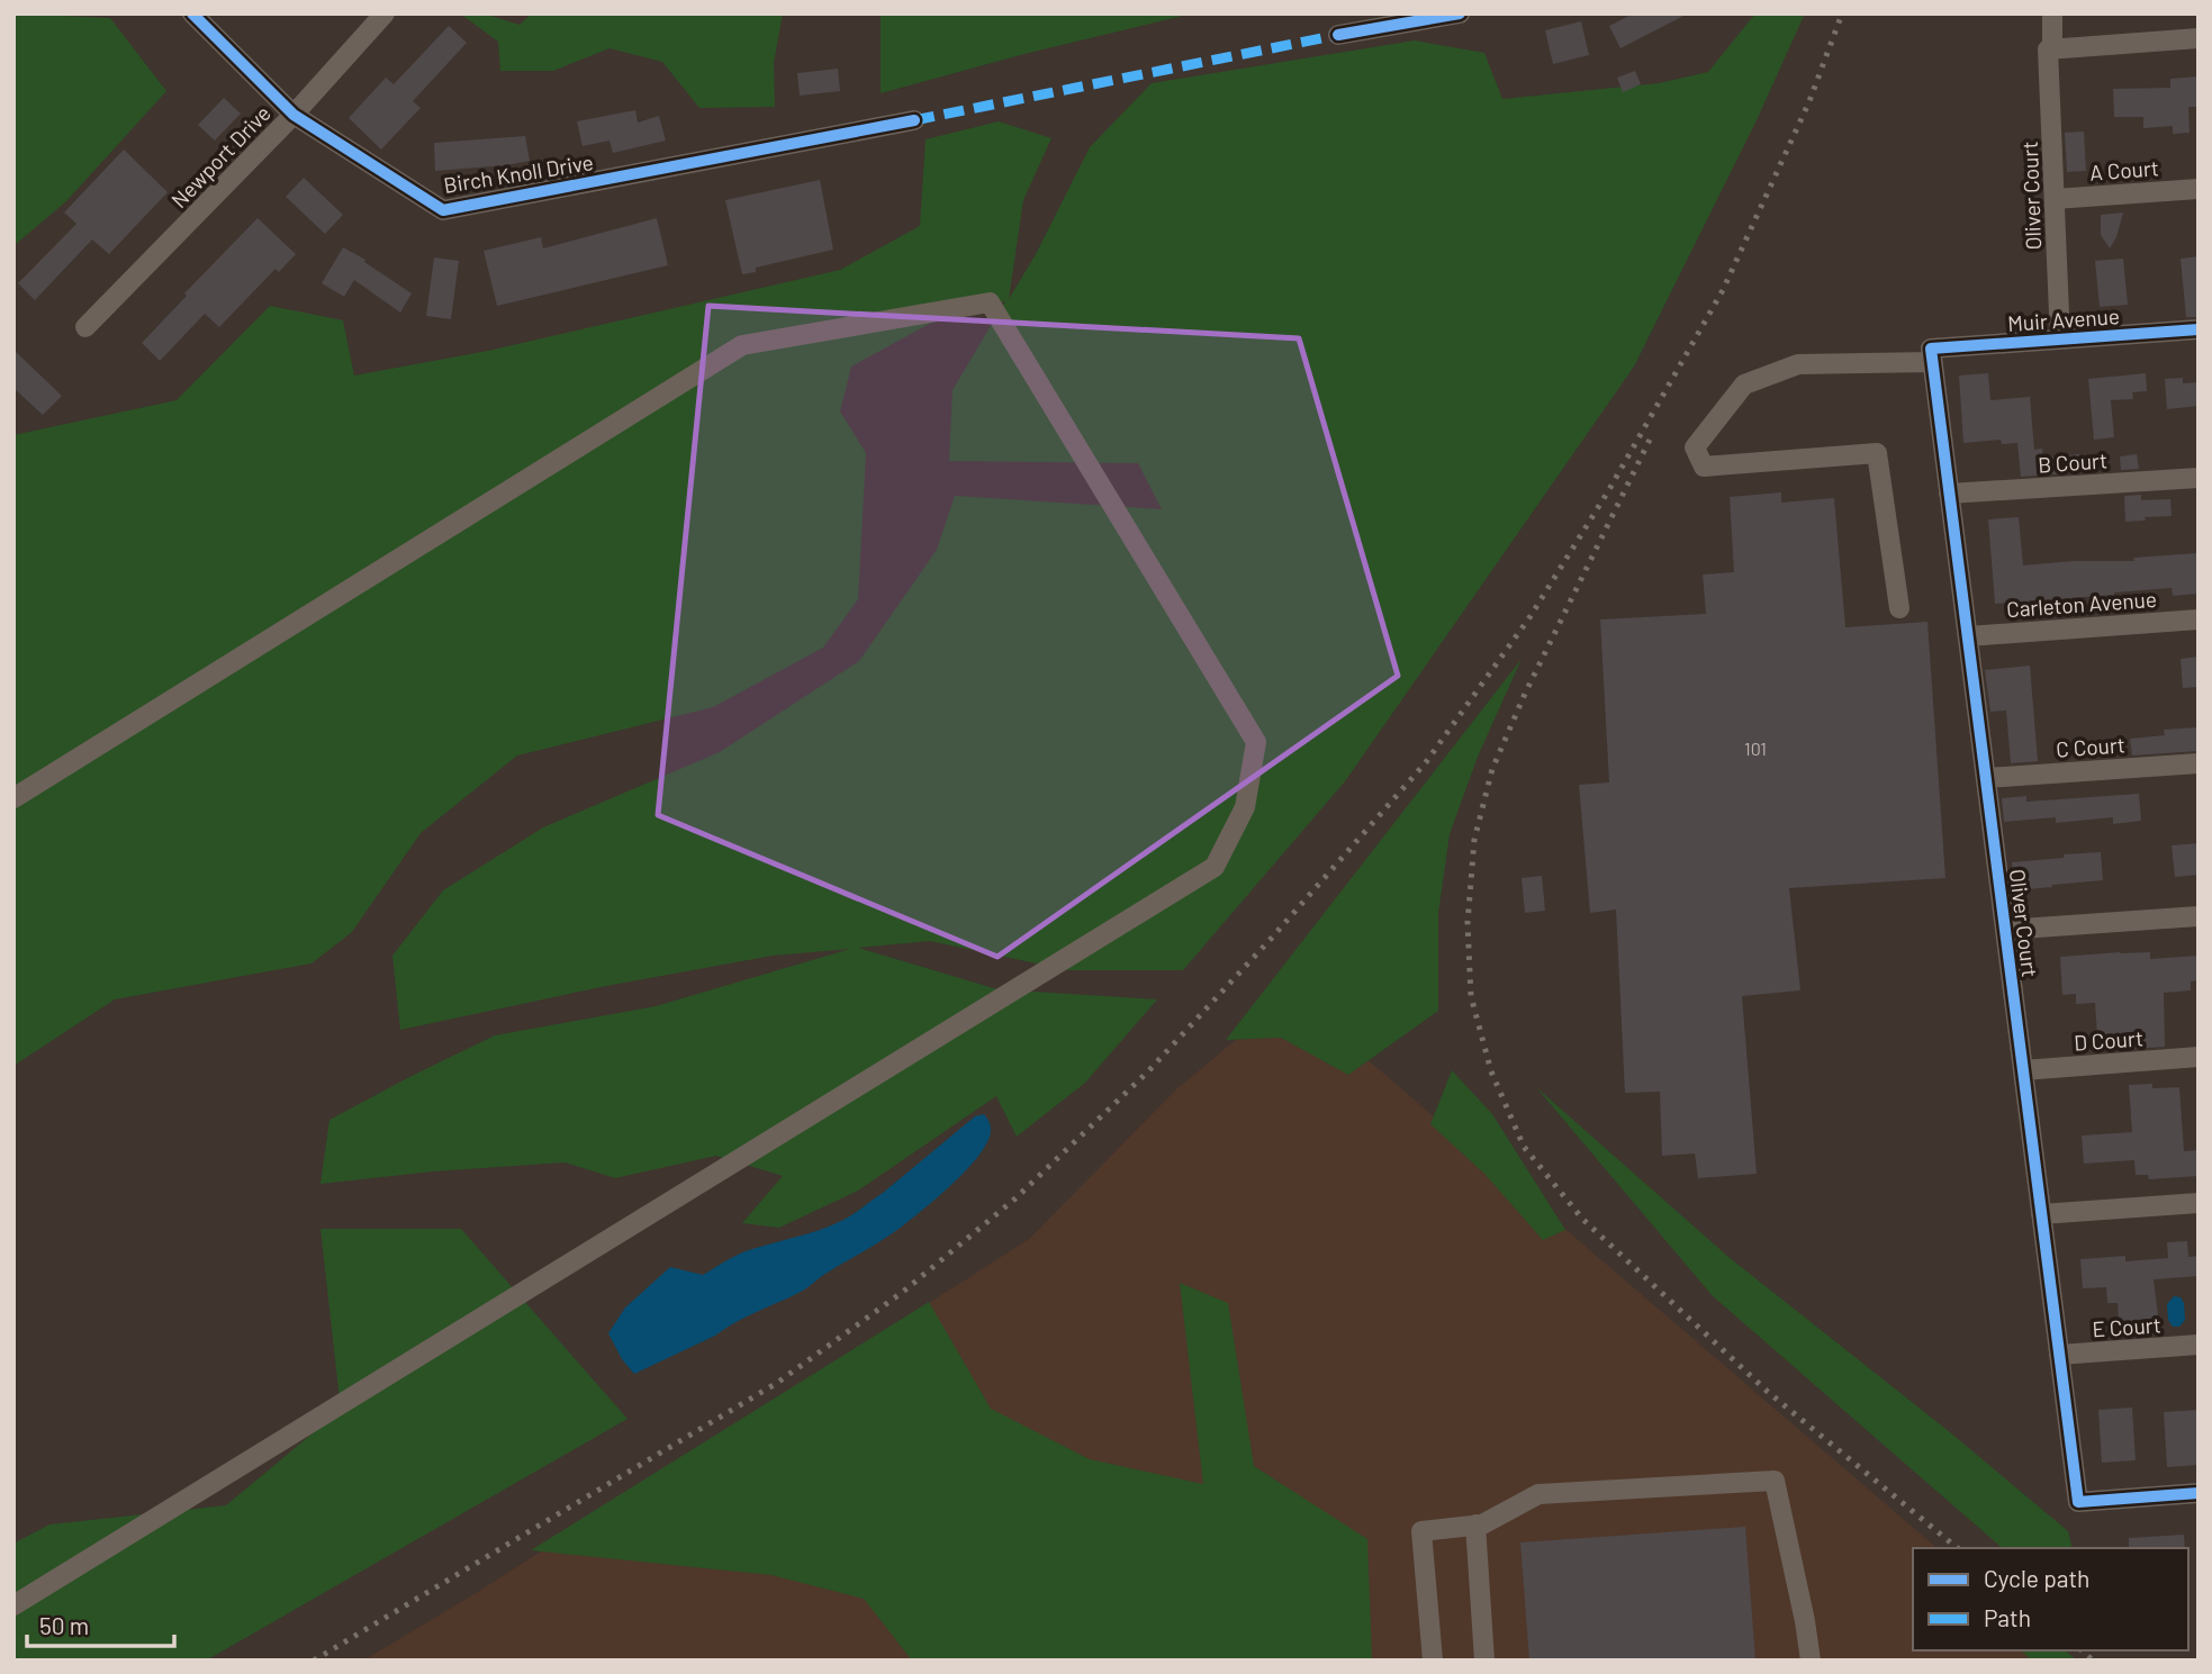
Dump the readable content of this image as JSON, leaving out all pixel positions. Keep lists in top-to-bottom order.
{
  "streets": {
    "street": [
      "Newport Drive",
      "A Court",
      "Birch Knoll Drive",
      "Oliver Court",
      "Muir Avenue",
      "B Court",
      "Carleton Avenue",
      "C Court",
      "D Court",
      "E Court"
    ]
  },
  "crossings": [
    ["Newport Drive", "Birch Knoll Drive"],
    ["A Court", "Oliver Court"],
    ["Oliver Court", "Muir Avenue"],
    ["Oliver Court", "B Court"],
    ["Oliver Court", "Carleton Avenue"],
    ["Oliver Court", "C Court"],
    ["Oliver Court", "D Court"],
    ["Oliver Court", "E Court"]
  ],
  "house_numbers": ["101"],
  "legend": ["Cycle path", "Path"],
  "scale_bar": "50 m"
}
